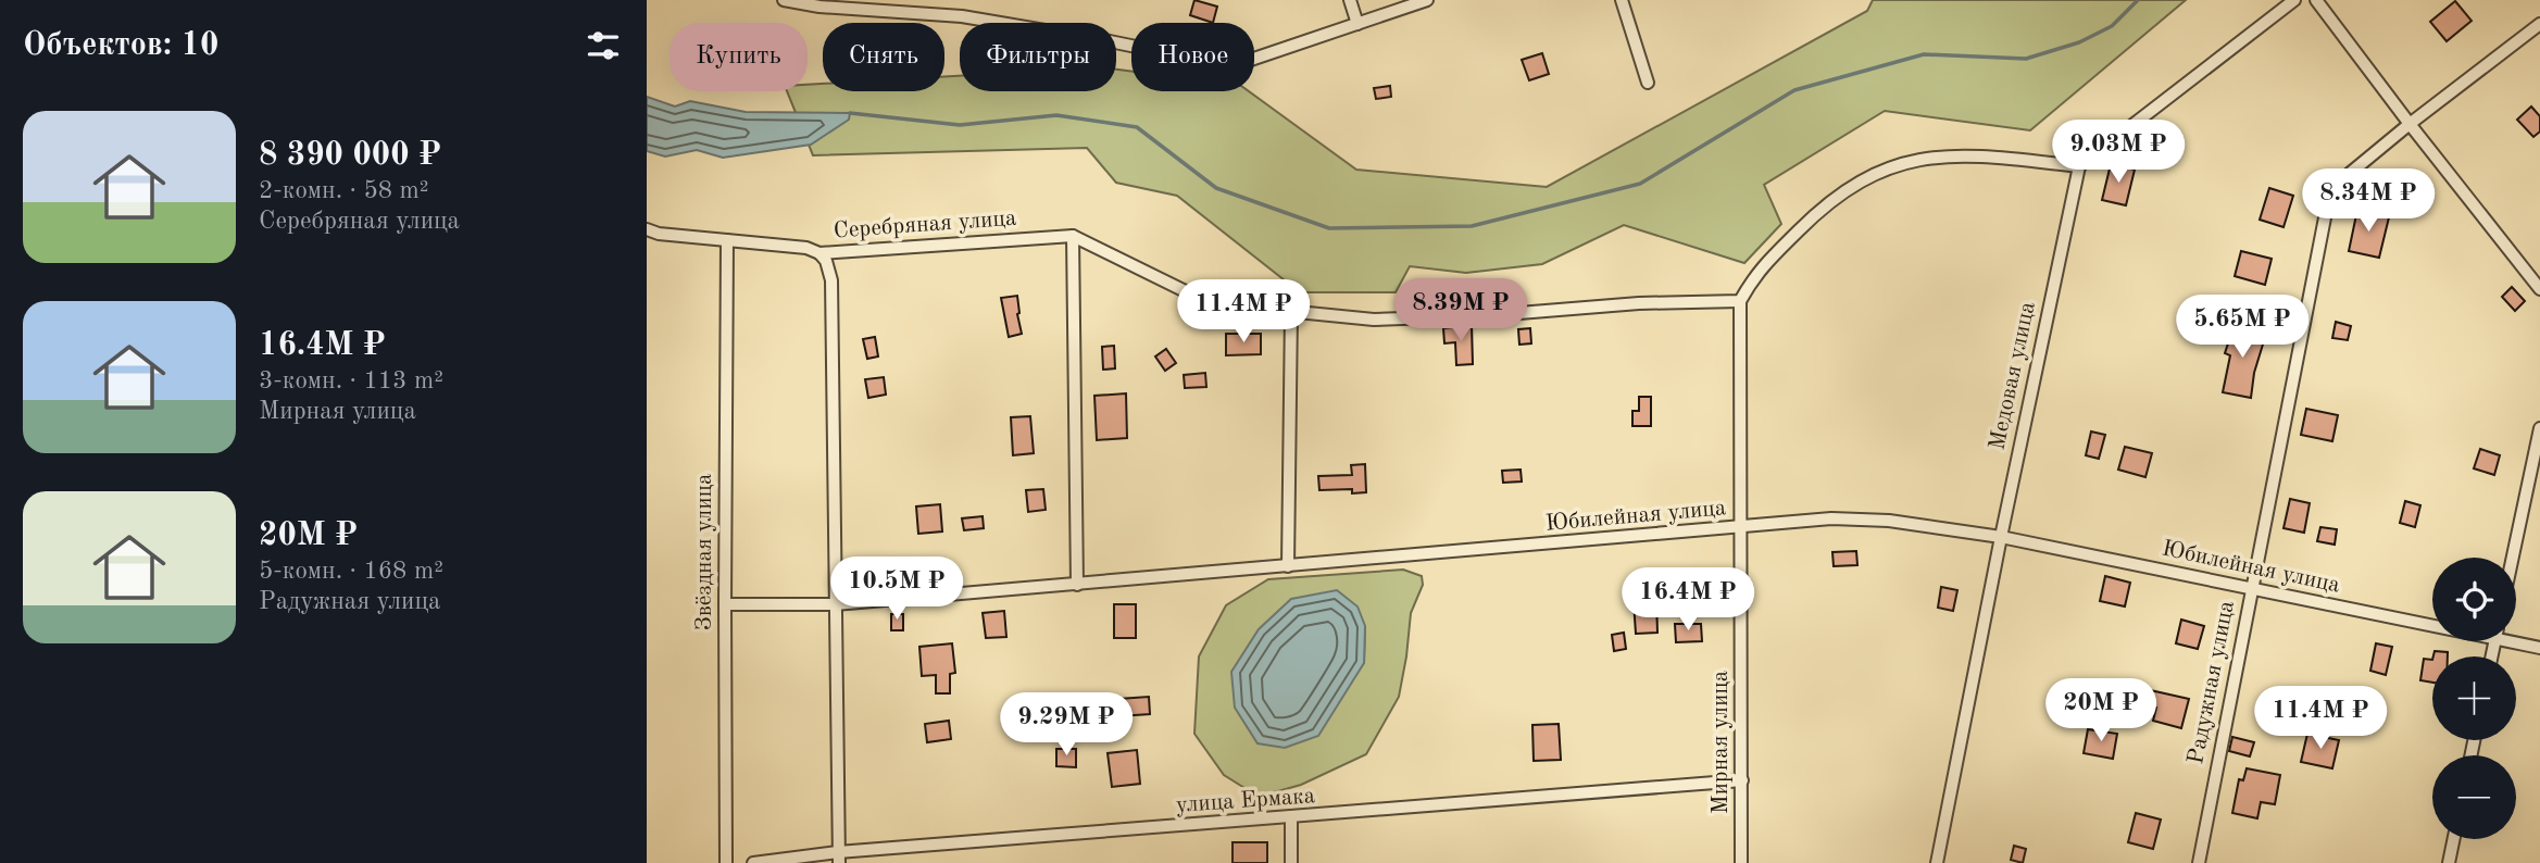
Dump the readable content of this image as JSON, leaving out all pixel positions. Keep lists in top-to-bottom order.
{
  "streets": {
    "street": [
      "Серебряная улица",
      "Медовая улица",
      "Юбилейная улица",
      "Звёздная улица",
      "Радужная улица",
      "Мирная улица",
      "улица Ермака"
    ]
  },
  "crossings": [
    ["Серебряная улица", "Звёздная улица"],
    ["Медовая улица", "Юбилейная улица"],
    ["Юбилейная улица", "Звёздная улица"],
    ["Юбилейная улица", "Радужная улица"],
    ["Юбилейная улица", "Мирная улица"],
    ["Мирная улица", "улица Ермака"]
  ],
  "page": {
    "heading": "Объектов: 10",
    "chip": [
      "Купить",
      "Снять",
      "Фильтры",
      "Новое"
    ],
    "list": [
      {
        "name": "8 390 000 ₽",
        "note": "2-комн. · 58 m² · Серебряная улица"
      },
      {
        "name": "16.4M ₽",
        "note": "3-комн. · 113 m² · Мирная улица"
      },
      {
        "name": "20M ₽",
        "note": "5-комн. · 168 m² · Радужная улица"
      }
    ],
    "price": [
      "9.03M ₽",
      "8.34M ₽",
      "8.39M ₽",
      "11.4M ₽",
      "5.65M ₽",
      "10.5M ₽",
      "16.4M ₽",
      "20M ₽",
      "11.4M ₽",
      "9.29M ₽"
    ],
    "map_buttons": ["+", "−"]
  }
}
